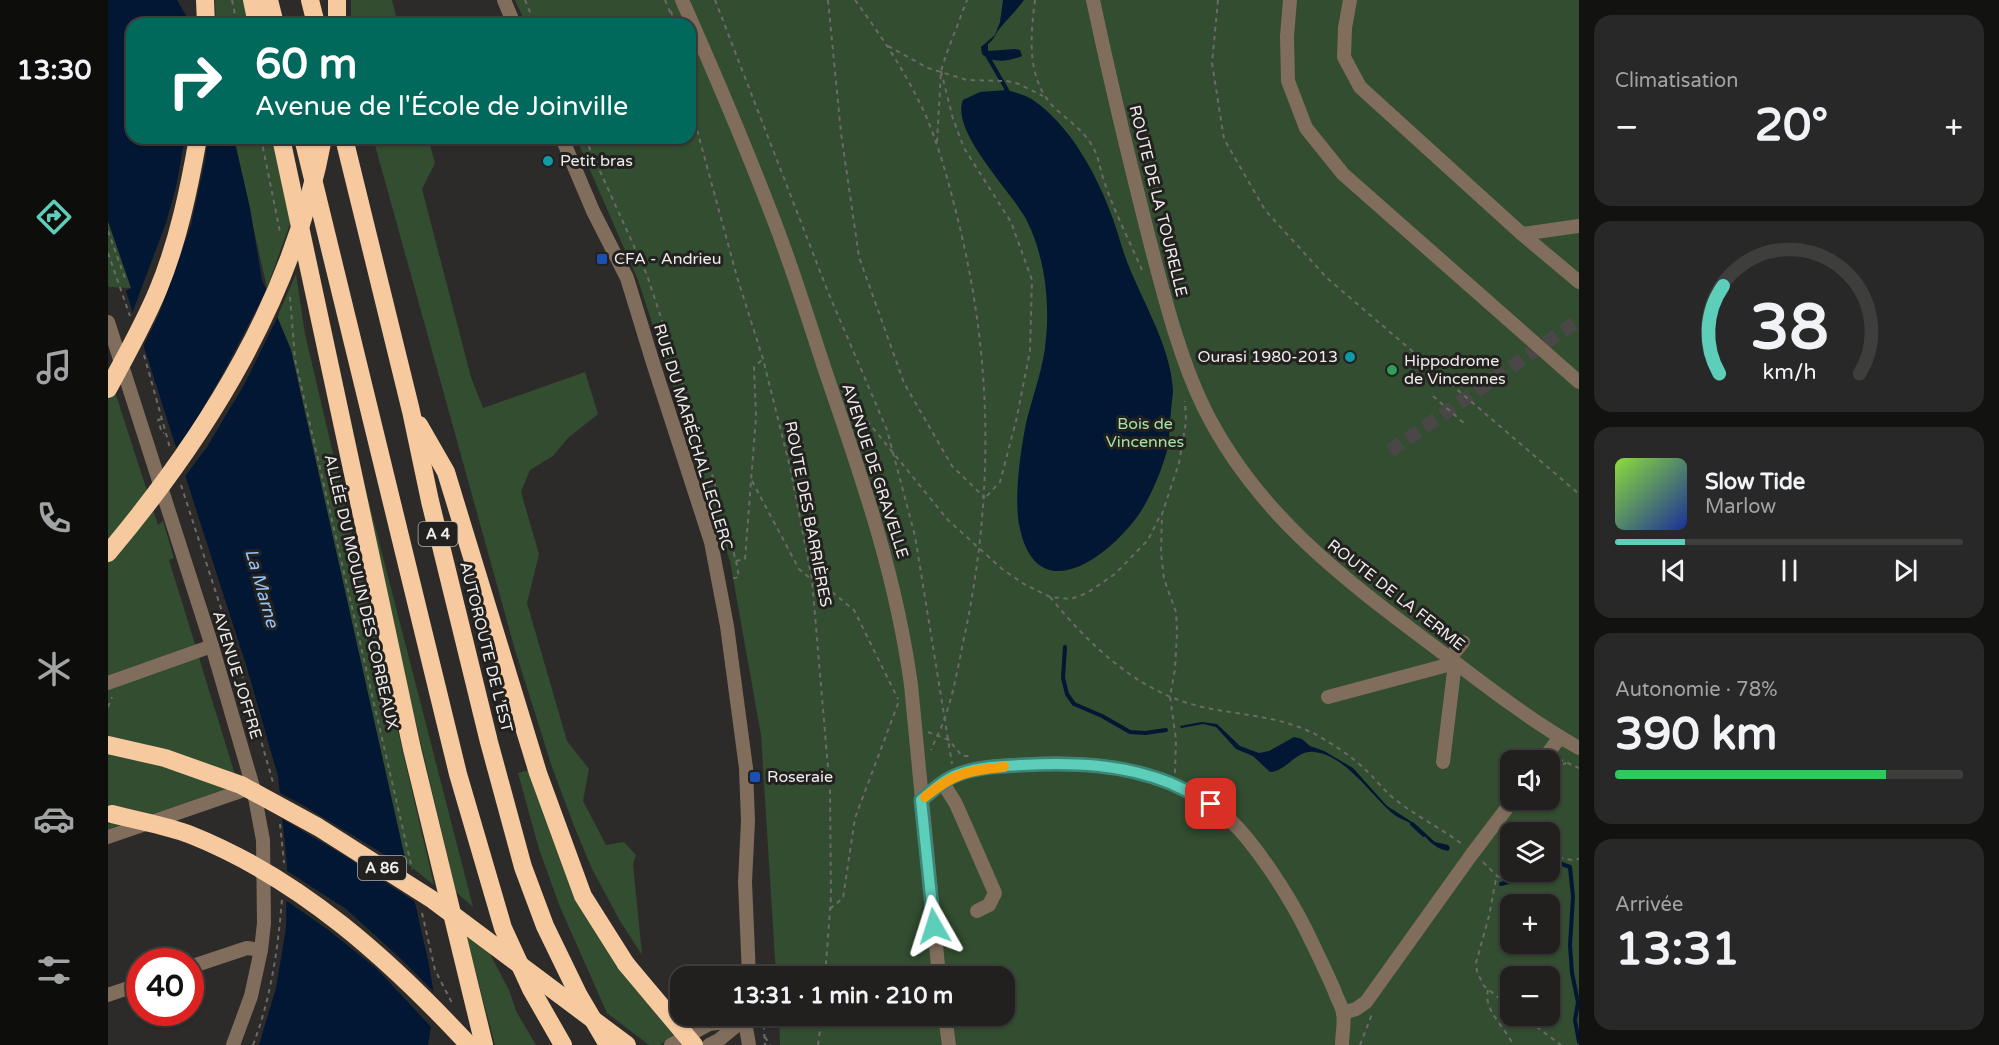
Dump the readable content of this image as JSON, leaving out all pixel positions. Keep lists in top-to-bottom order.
{
  "streets": {
    "highway": ["A 4", "AUTOROUTE DE L’EST", "A 86"],
    "street": [
      "ROUTE DE LA TOURELLE",
      "RUE DU MARÉCHAL LECLERC",
      "AVENUE DE GRAVELLE",
      "ROUTE DE LA FERME",
      "AVENUE JOFFRE"
    ],
    "path": ["ROUTE DES BARRIÈRES", "ALLÉE DU MOULIN DES CORBEAUX"]
  },
  "crossings": [
    ["ROUTE DE LA TOURELLE", "ROUTE DE LA FERME"]
  ],
  "water": ["La Marne"],
  "parks": ["Bois de Vincennes"],
  "places": {
    "other": ["Petit bras", "Ourasi 1980-2013", "Hippodrome de Vincennes"],
    "transit": ["CFA - Andrieu", "Roseraie"]
  },
  "page": {
    "tabs": "13:30",
    "tile": [
      "Climatisation",
      ["Autonomie · 78%", "390 km"],
      ["Arrivée", "13:31"]
    ],
    "turn": ["60 m", "Avenue de l'École de Joinville"],
    "heat": ["−", "20°", "+"],
    "song": ["Slow Tide", "Marlow"],
    "map_buttons": ["+", "−"],
    "limit": "40",
    "trip": "13:31 · 1 min · 210 m",
    "gauge": ["38", "km/h"]
  }
}
